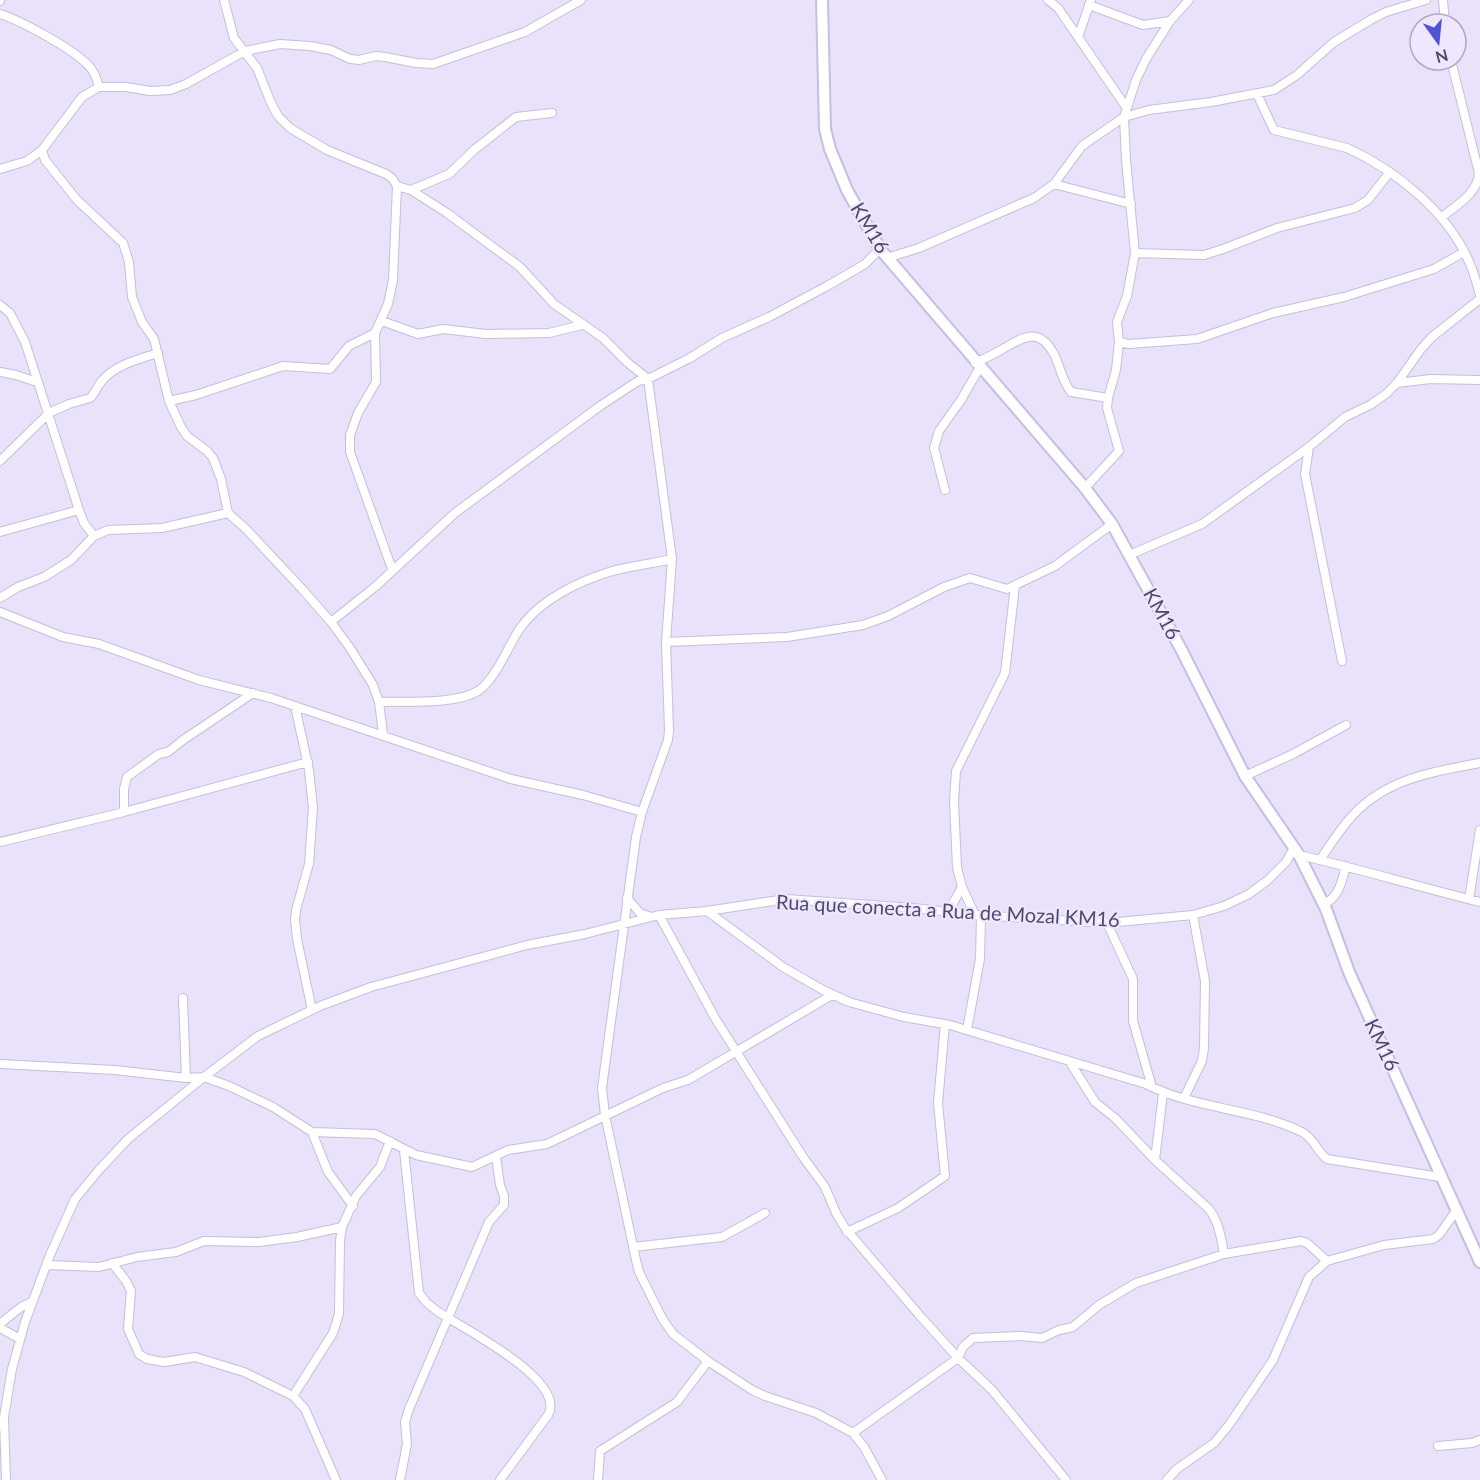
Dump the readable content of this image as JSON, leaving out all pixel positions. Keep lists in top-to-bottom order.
{
  "streets": {
    "street": ["KM16", "Rua que conecta a Rua de Mozal KM16"]
  },
  "crossings": [
    ["KM16", "Rua que conecta a Rua de Mozal KM16"]
  ],
  "north": "bottom"
}
